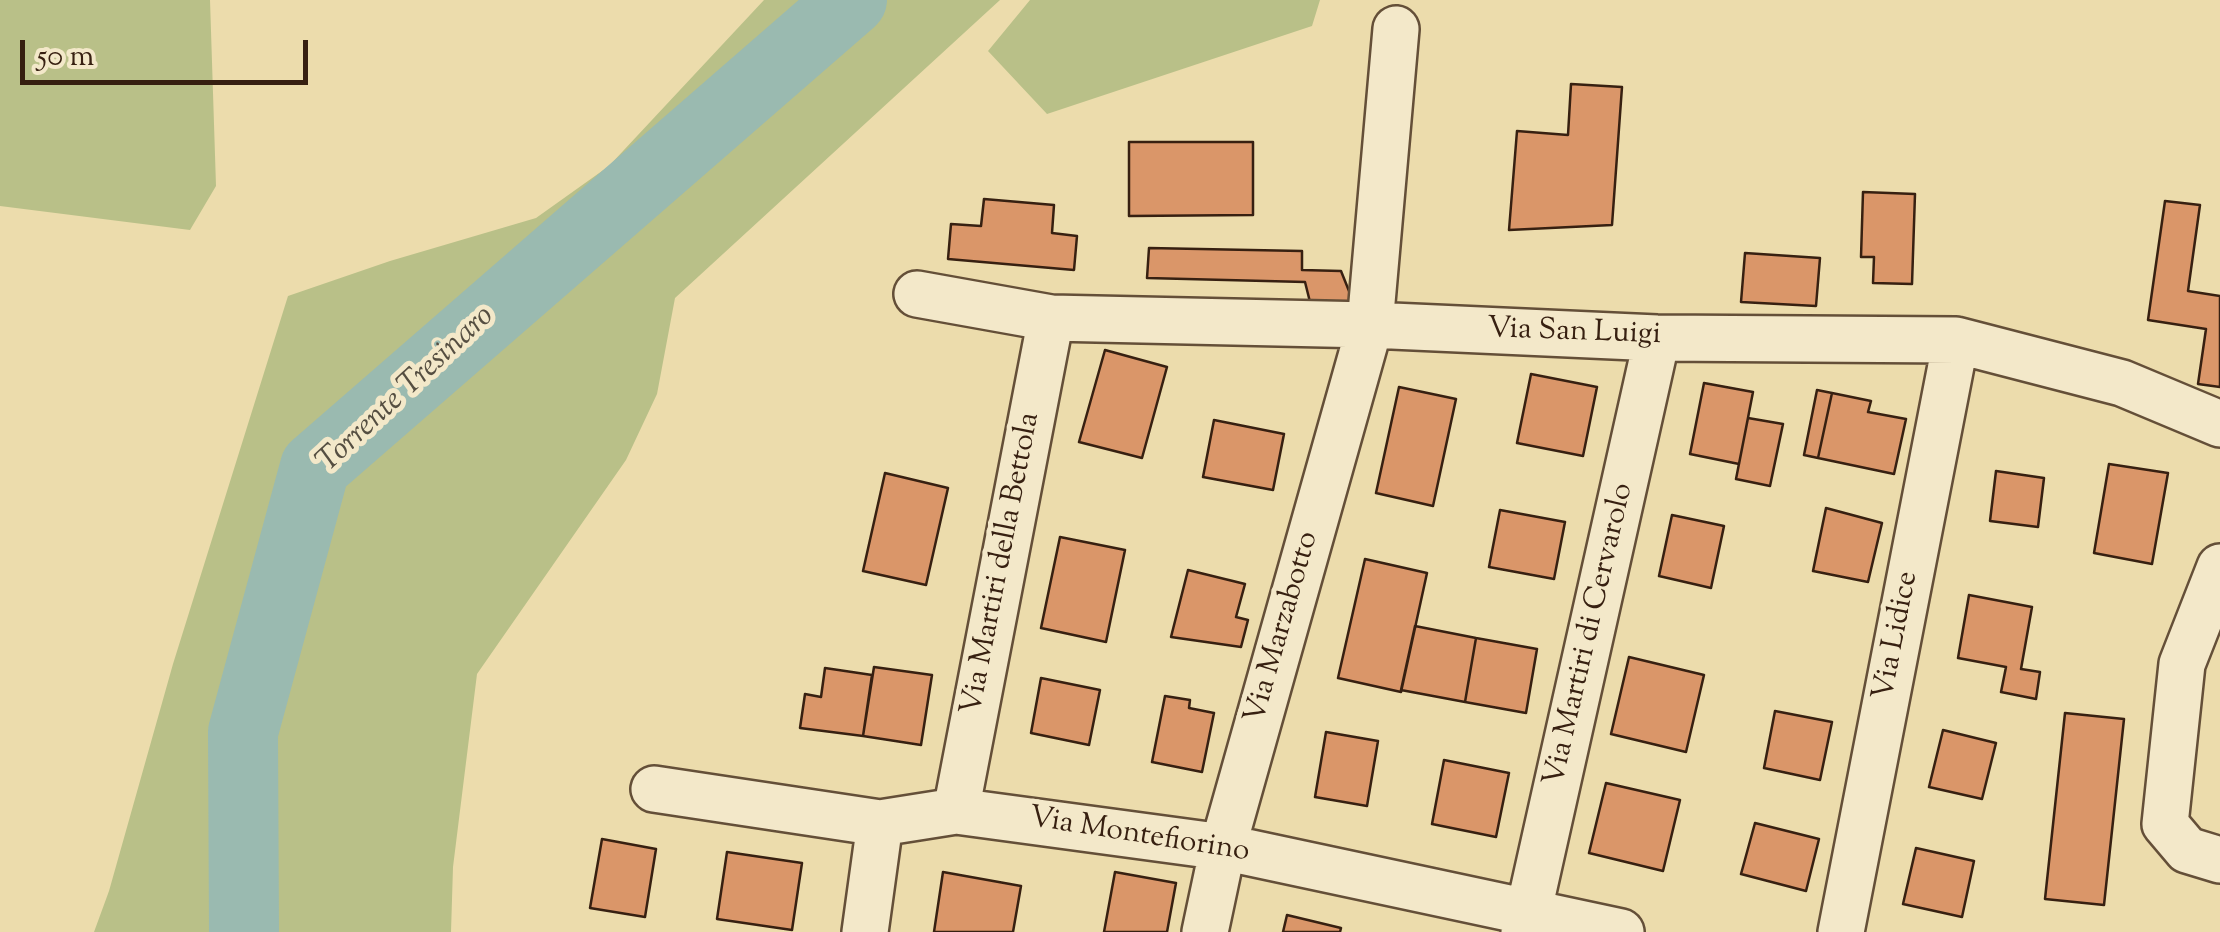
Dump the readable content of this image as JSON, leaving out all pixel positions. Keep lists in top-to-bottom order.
{
  "streets": {
    "street": [
      "Via San Luigi",
      "Via Martiri della Bettola",
      "Via Marzabotto",
      "Via Martiri di Cervarolo",
      "Via Lidice",
      "Via Montefiorino"
    ]
  },
  "crossings": [
    ["Via San Luigi", "Via Martiri della Bettola"],
    ["Via San Luigi", "Via Marzabotto"],
    ["Via San Luigi", "Via Martiri di Cervarolo"],
    ["Via San Luigi", "Via Lidice"],
    ["Via Martiri della Bettola", "Via Montefiorino"],
    ["Via Marzabotto", "Via Montefiorino"],
    ["Via Martiri di Cervarolo", "Via Montefiorino"]
  ],
  "water": ["Torrente Tresinaro"],
  "scale_bar": "50 m"
}
